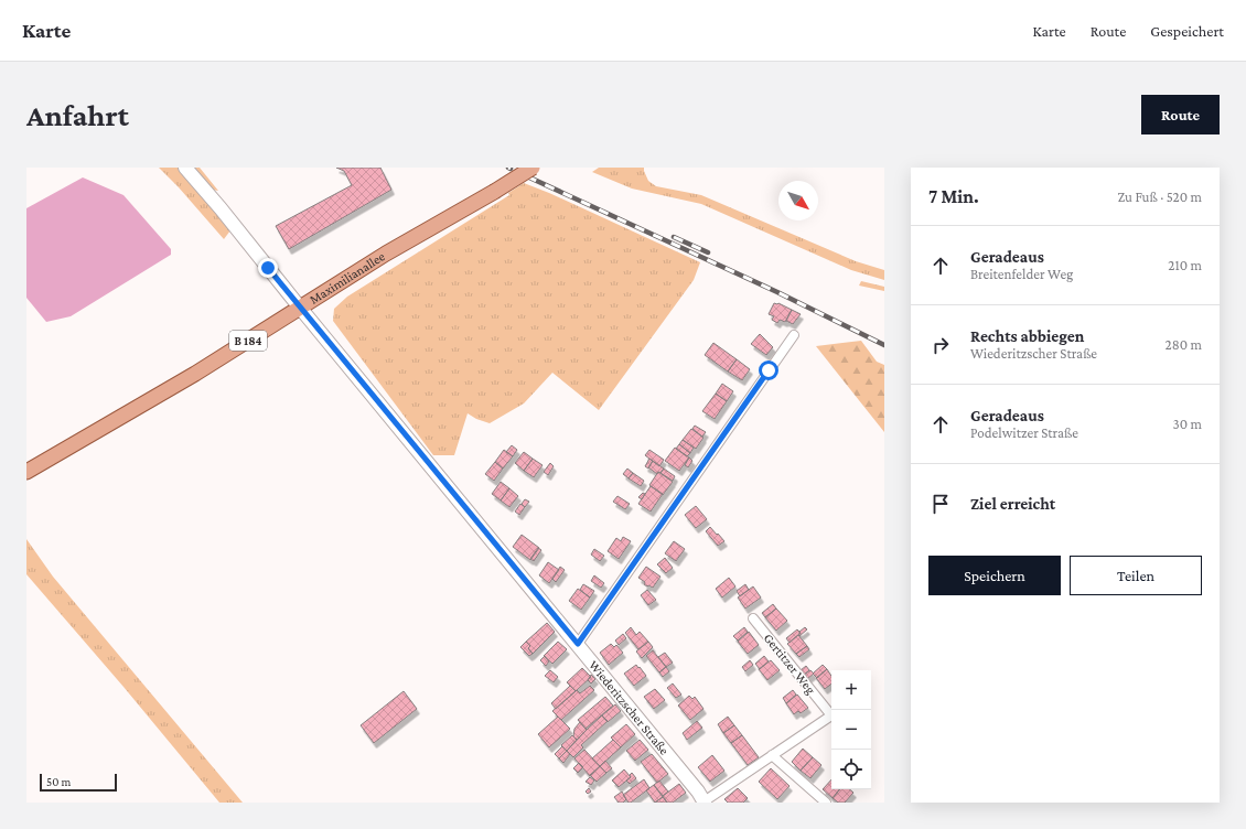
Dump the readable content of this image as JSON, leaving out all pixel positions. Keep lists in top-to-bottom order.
{
  "streets": {
    "main road": ["Maximilianallee", "B 184"],
    "street": ["Gertitzer Weg", "Wiederitzscher Straße"]
  },
  "crossings": [
    ["Maximilianallee", "Wiederitzscher Straße"],
    ["Gertitzer Weg", "Wiederitzscher Straße"]
  ],
  "scale_bar": "50 m",
  "north": "bottom right",
  "page": {
    "header": "Karte",
    "nav": ["Karte", "Route", "Gespeichert"],
    "buttons": [
      "Route",
      ["Speichern", "Teilen"]
    ],
    "title": "Anfahrt",
    "heading": ["7 Min.", "Zu Fuß · 520 m"],
    "list": [
      ["Geradeaus", "Breitenfelder Weg", "210 m"],
      ["Rechts abbiegen", "Wiederitzscher Straße", "280 m"],
      ["Geradeaus", "Podelwitzer Straße", "30 m"],
      "Ziel erreicht"
    ],
    "map_buttons": ["+", "−"],
    "scale": "50 m"
  }
}
